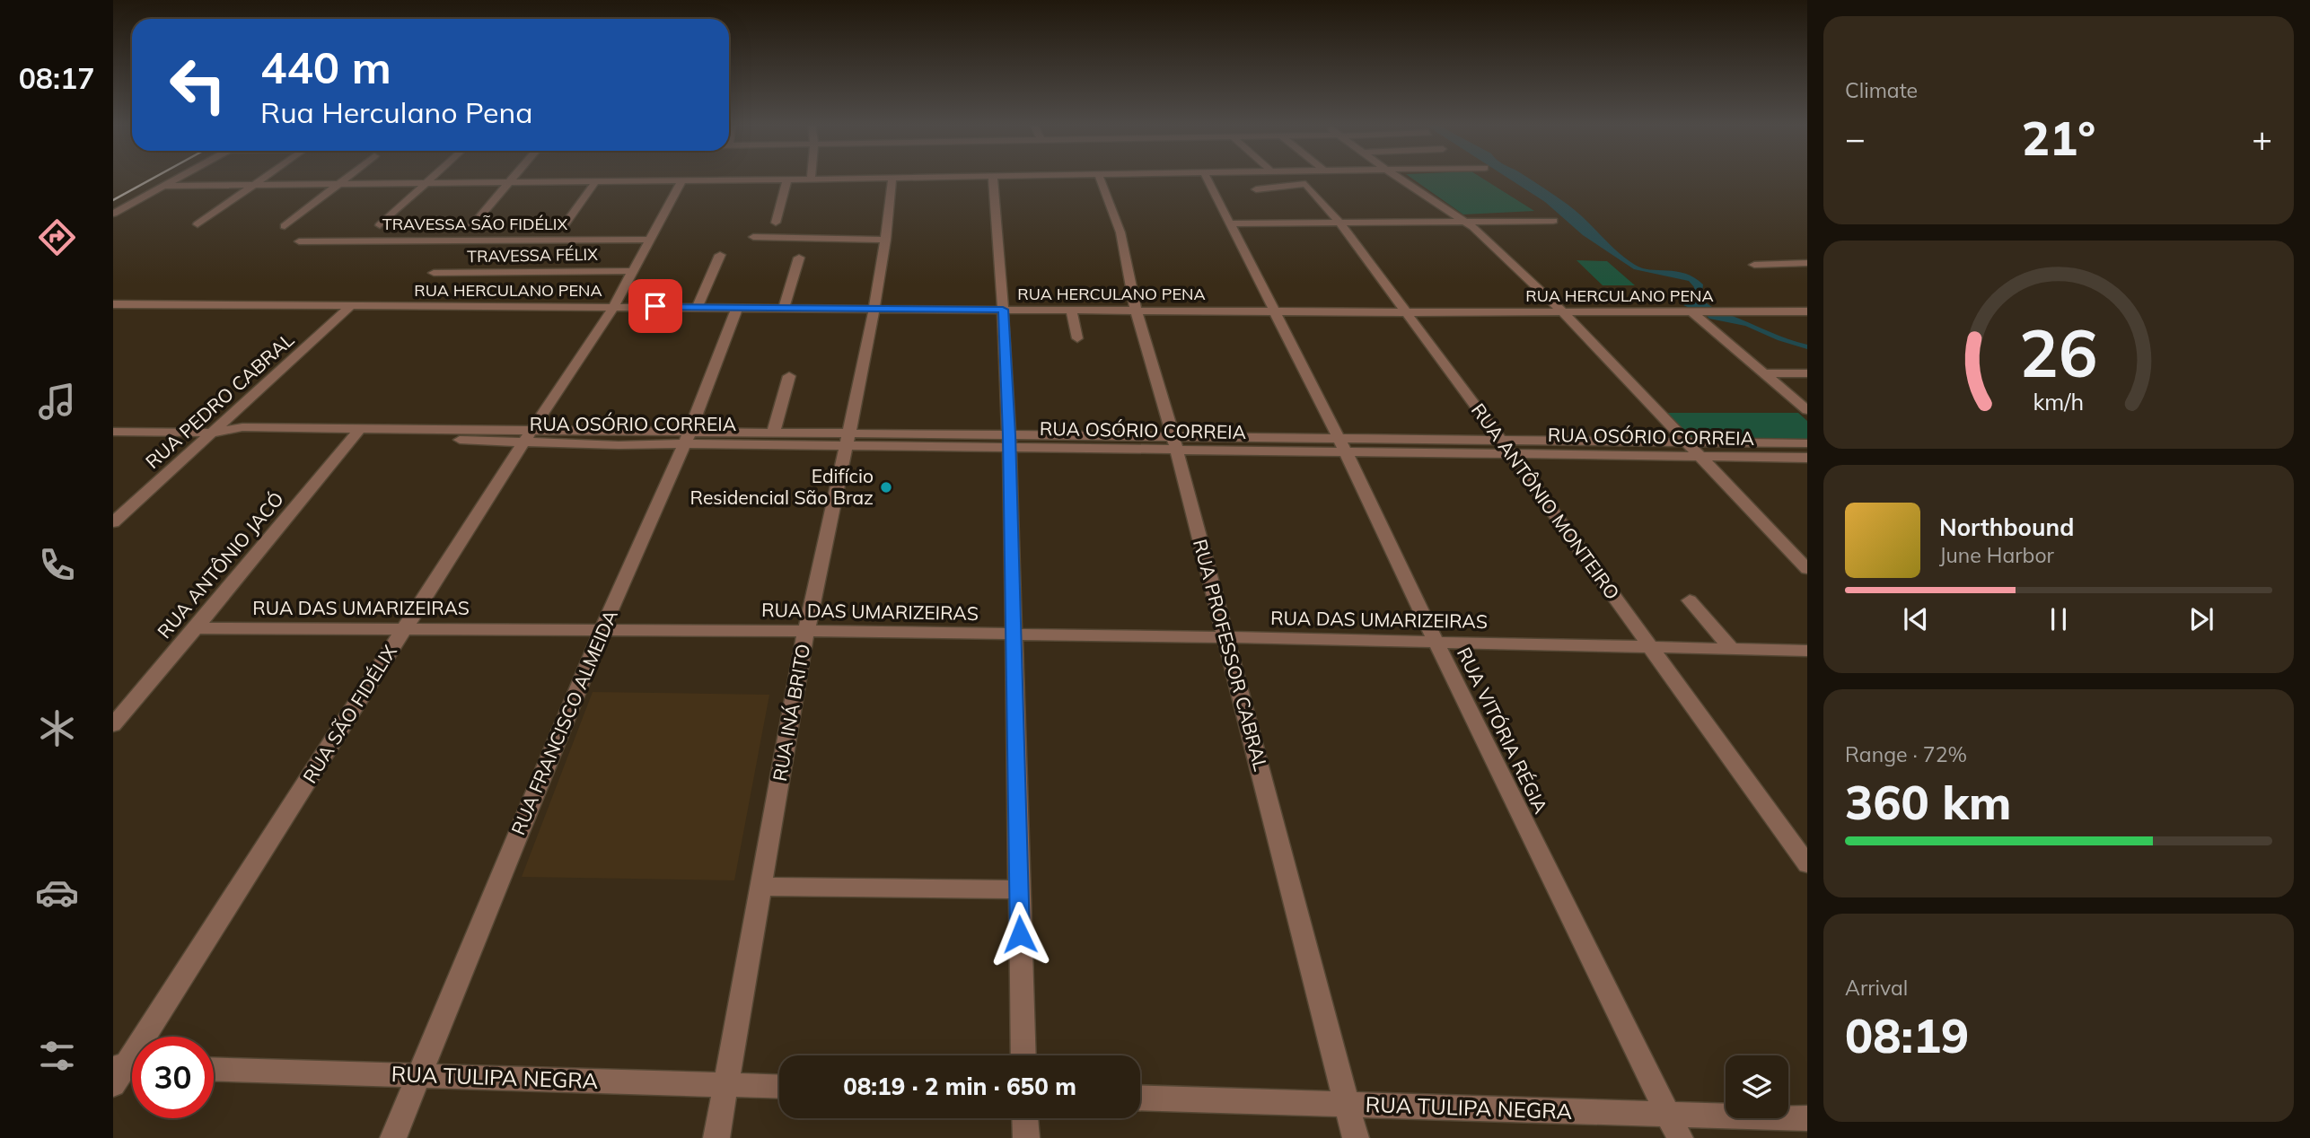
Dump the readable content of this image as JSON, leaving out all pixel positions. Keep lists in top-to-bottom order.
{
  "streets": {
    "street": [
      "TRAVESSA SÃO FIDÉLIX",
      "TRAVESSA FÉLIX",
      "RUA HERCULANO PENA",
      "RUA PEDRO CABRAL",
      "RUA OSÓRIO CORREIA",
      "RUA ANTÔNIO MONTEIRO",
      "RUA ANTÔNIO JACÓ",
      "RUA DAS UMARIZEIRAS",
      "RUA PROFESSOR CABRAL",
      "RUA INÁ BRITO",
      "RUA SÃO FIDÉLIX",
      "RUA FRANCISCO ALMEIDA",
      "RUA VITÓRIA RÉGIA",
      "RUA TULIPA NEGRA"
    ]
  },
  "crossings": [
    ["TRAVESSA SÃO FIDÉLIX", "RUA SÃO FIDÉLIX"],
    ["TRAVESSA FÉLIX", "RUA SÃO FIDÉLIX"],
    ["RUA HERCULANO PENA", "RUA PEDRO CABRAL"],
    ["RUA HERCULANO PENA", "RUA ANTÔNIO MONTEIRO"],
    ["RUA HERCULANO PENA", "RUA PROFESSOR CABRAL"],
    ["RUA HERCULANO PENA", "RUA INÁ BRITO"],
    ["RUA HERCULANO PENA", "RUA SÃO FIDÉLIX"],
    ["RUA HERCULANO PENA", "RUA FRANCISCO ALMEIDA"],
    ["RUA HERCULANO PENA", "RUA VITÓRIA RÉGIA"],
    ["RUA PEDRO CABRAL", "RUA OSÓRIO CORREIA"],
    ["RUA OSÓRIO CORREIA", "RUA ANTÔNIO MONTEIRO"],
    ["RUA OSÓRIO CORREIA", "RUA ANTÔNIO JACÓ"],
    ["RUA OSÓRIO CORREIA", "RUA PROFESSOR CABRAL"],
    ["RUA OSÓRIO CORREIA", "RUA INÁ BRITO"],
    ["RUA OSÓRIO CORREIA", "RUA SÃO FIDÉLIX"],
    ["RUA OSÓRIO CORREIA", "RUA FRANCISCO ALMEIDA"],
    ["RUA OSÓRIO CORREIA", "RUA VITÓRIA RÉGIA"],
    ["RUA ANTÔNIO MONTEIRO", "RUA DAS UMARIZEIRAS"],
    ["RUA ANTÔNIO JACÓ", "RUA DAS UMARIZEIRAS"],
    ["RUA DAS UMARIZEIRAS", "RUA PROFESSOR CABRAL"],
    ["RUA DAS UMARIZEIRAS", "RUA INÁ BRITO"],
    ["RUA DAS UMARIZEIRAS", "RUA SÃO FIDÉLIX"],
    ["RUA DAS UMARIZEIRAS", "RUA FRANCISCO ALMEIDA"],
    ["RUA DAS UMARIZEIRAS", "RUA VITÓRIA RÉGIA"],
    ["RUA PROFESSOR CABRAL", "RUA TULIPA NEGRA"],
    ["RUA INÁ BRITO", "RUA TULIPA NEGRA"],
    ["RUA FRANCISCO ALMEIDA", "RUA TULIPA NEGRA"],
    ["RUA VITÓRIA RÉGIA", "RUA TULIPA NEGRA"]
  ],
  "places": ["Edifício Residencial São Braz"],
  "page": {
    "tabs": "08:17",
    "tile": [
      "Climate",
      ["Range · 72%", "360 km"],
      ["Arrival", "08:19"]
    ],
    "turn": ["440 m", "Rua Herculano Pena"],
    "heat": ["−", "21°", "+"],
    "song": ["Northbound", "June Harbor"],
    "limit": "30",
    "trip": "08:19 · 2 min · 650 m",
    "gauge": ["26", "km/h"]
  }
}
